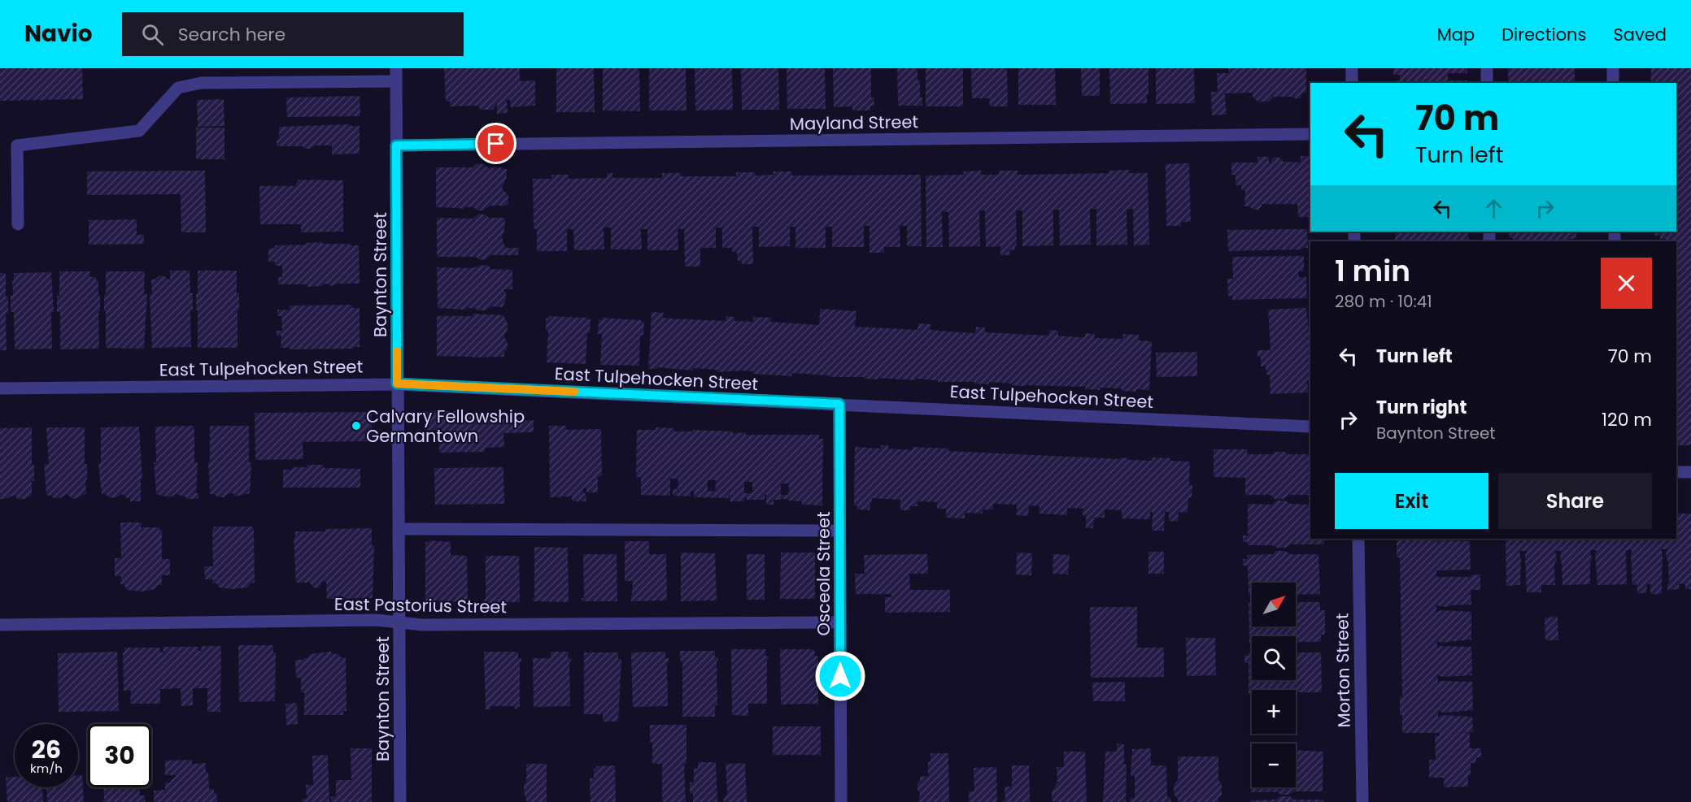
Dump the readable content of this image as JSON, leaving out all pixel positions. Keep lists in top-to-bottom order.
{
  "streets": {
    "street": [
      "Mayland Street",
      "Baynton Street",
      "East Tulpehocken Street",
      "Osceola Street",
      "East Pastorius Street",
      "Morton Street"
    ]
  },
  "crossings": [
    ["Mayland Street", "Baynton Street"],
    ["Baynton Street", "East Tulpehocken Street"],
    ["Baynton Street", "East Pastorius Street"],
    ["East Tulpehocken Street", "Osceola Street"],
    ["Osceola Street", "East Pastorius Street"]
  ],
  "places": ["Calvary Fellowship Germantown"],
  "north": "top right",
  "page": {
    "header": "Navio",
    "search": "Search here",
    "nav": ["Map", "Directions", "Saved"],
    "turn": ["70 m", "Turn left"],
    "heading": ["1 min", "280 m · 10:41"],
    "list": [
      {
        "name": "Turn left",
        "value": "70 m"
      },
      {
        "name": "Turn right",
        "note": "Baynton Street",
        "value": "120 m"
      }
    ],
    "buttons": ["Exit", "Share"],
    "map_buttons": ["+", "−"],
    "speed": "26 km/h",
    "limit": "30"
  }
}
